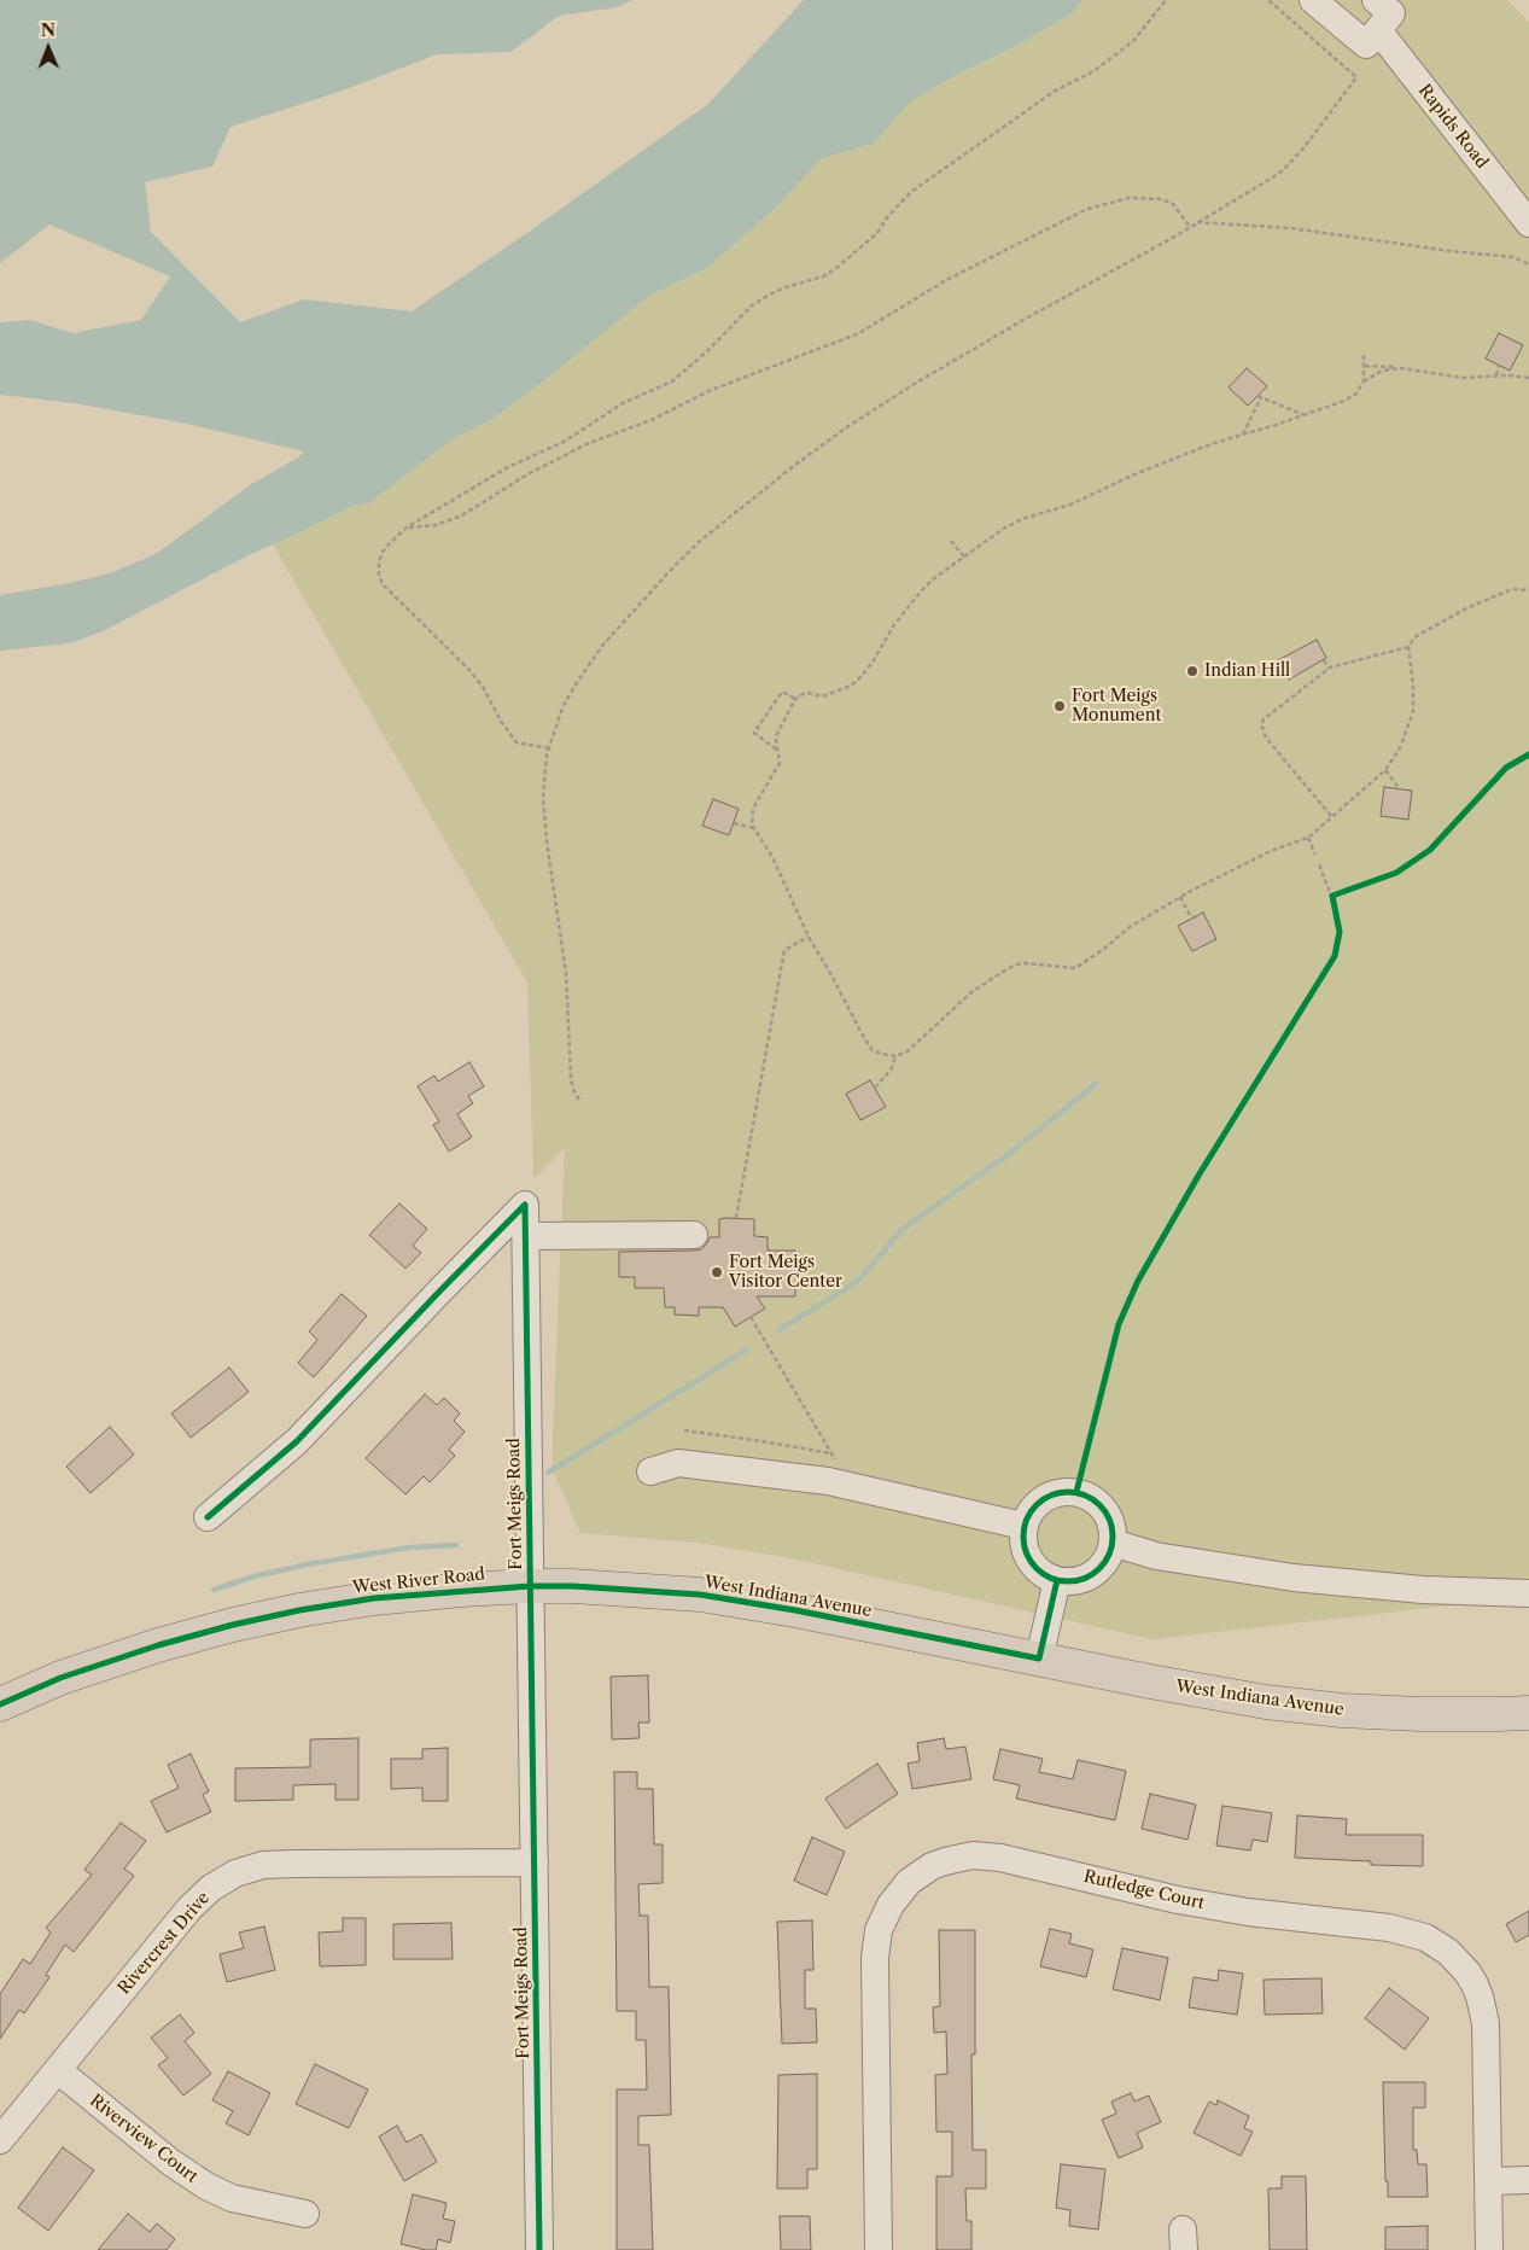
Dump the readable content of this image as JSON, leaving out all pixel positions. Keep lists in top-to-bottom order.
{
  "streets": {
    "main road": ["West River Road", "West Indiana Avenue"],
    "street": [
      "Rapids Road",
      "Fort Meigs Road",
      "Rutledge Court",
      "Rivercrest Drive",
      "Riverview Court"
    ]
  },
  "crossings": [
    ["Fort Meigs Road", "West River Road"],
    ["Fort Meigs Road", "West Indiana Avenue"],
    ["Fort Meigs Road", "Rivercrest Drive"],
    ["West River Road", "West Indiana Avenue"],
    ["Rivercrest Drive", "Riverview Court"]
  ],
  "places": ["Indian Hill", "Fort Meigs Monument", "Fort Meigs Visitor Center"],
  "north": "top"
}
